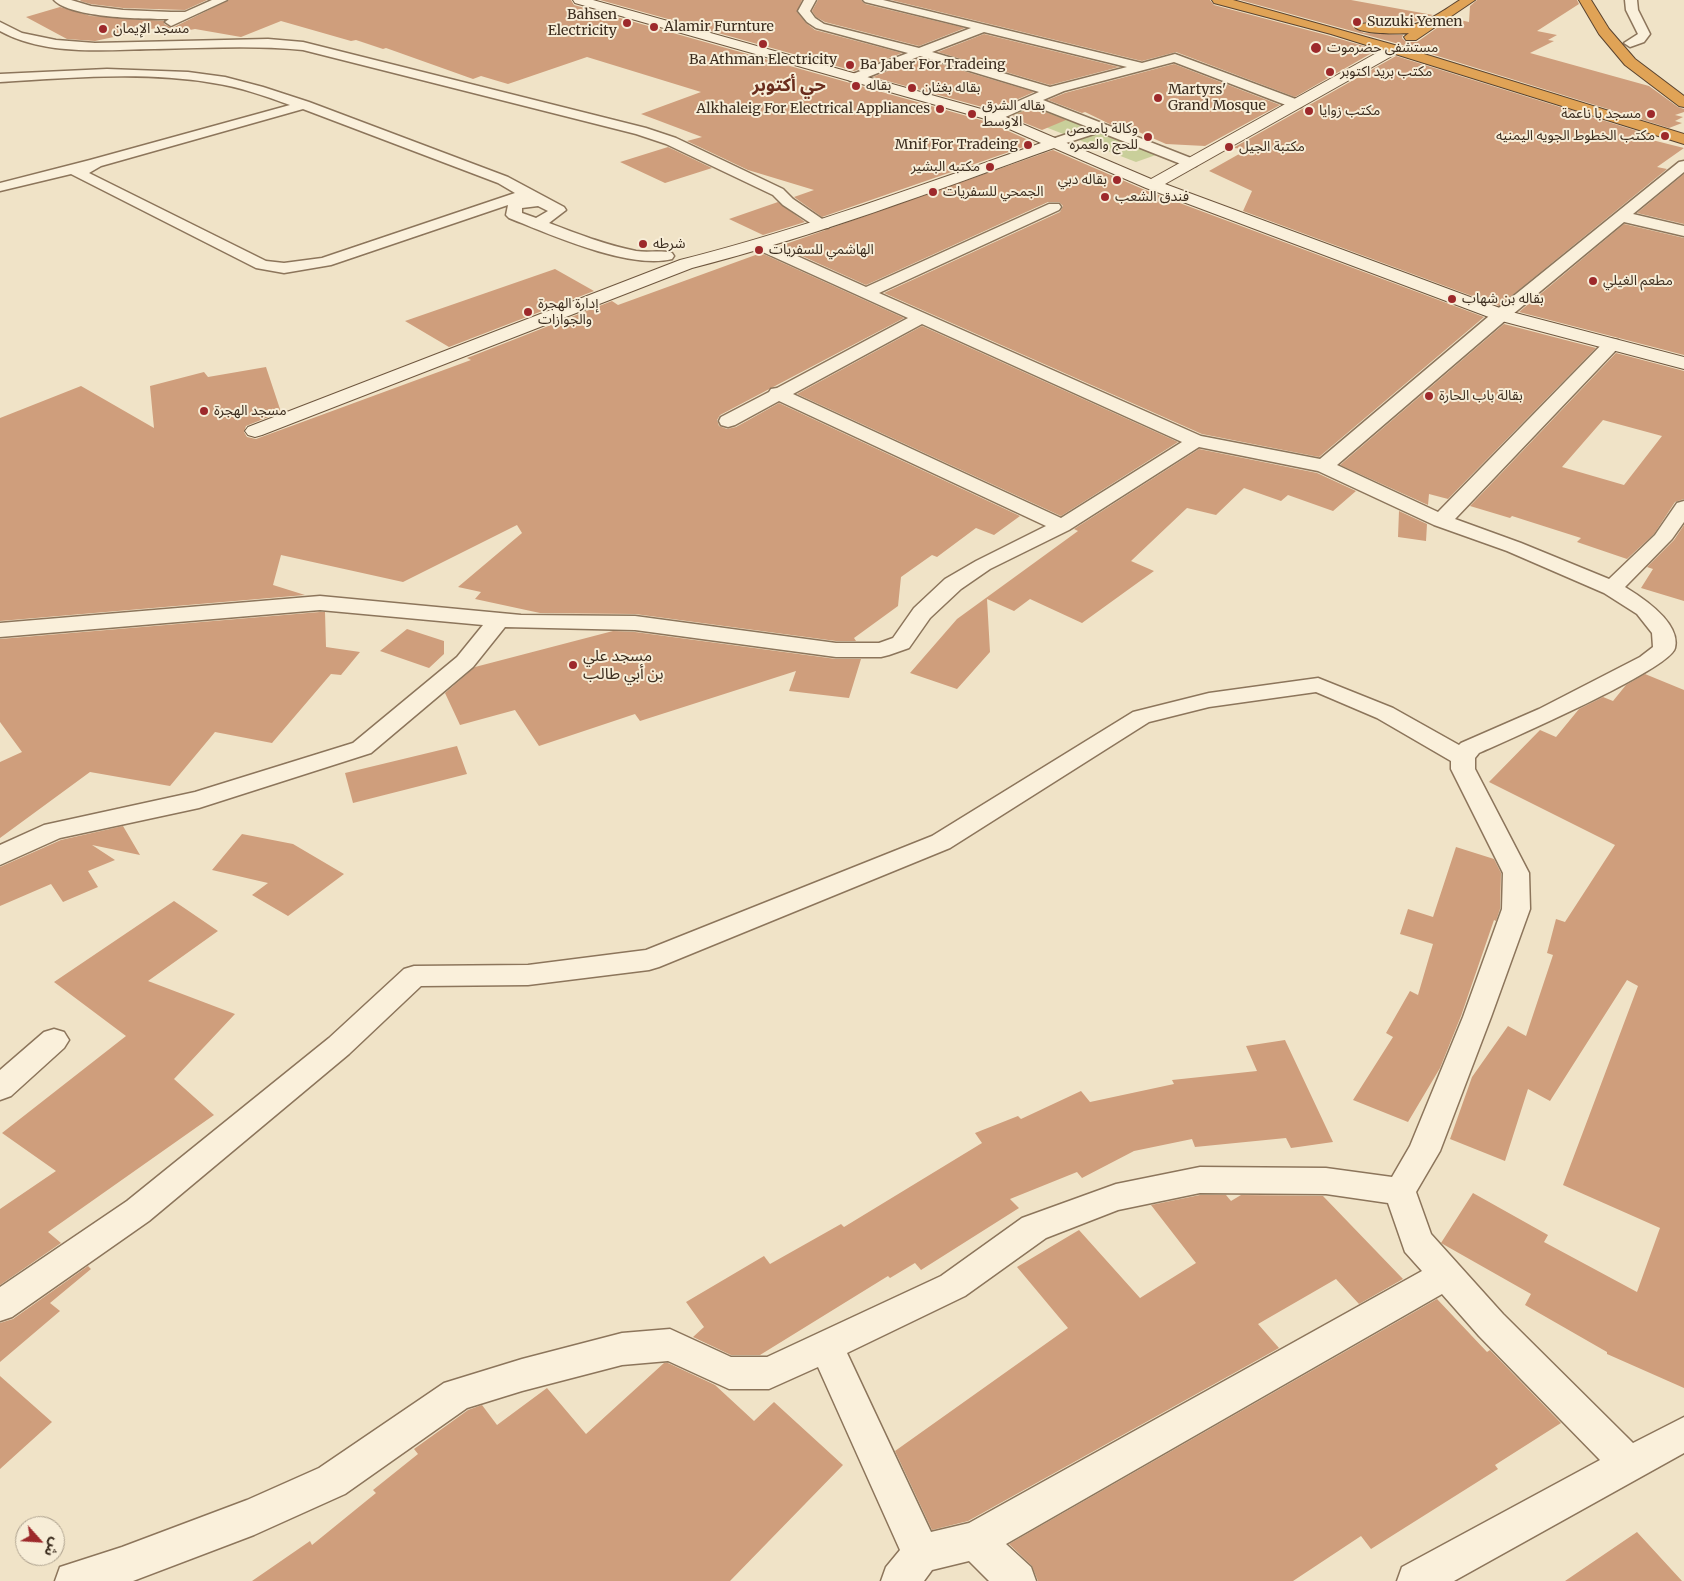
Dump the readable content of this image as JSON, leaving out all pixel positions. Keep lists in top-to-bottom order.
{
  "districts": ["حي أكتوبر"],
  "places": [
    "Suzuki Yemen",
    "Bahsen Electricity",
    "Alamir Furnture",
    "مسجد الإيمان",
    "Ba Athman Electricity",
    "مستشفى حضرموت",
    "Ba Jaber For Tradeing",
    "مكتب بريد اكتوبر",
    "بقاله",
    "بقاله بغثان",
    "Martyrs' Grand Mosque",
    "Alkhaleig For Electrical Appliances",
    "مكتب زوايا",
    "بقاله الشرق الاوسط",
    "مسجد با ناعمة",
    "مكتب الخطوط الجويه اليمنيه",
    "وكالة بامعص للحج والعمره",
    "Mnif For Tradeing",
    "مكتبة الجيل",
    "مكتبه البشير",
    "بقاله دبي",
    "الجمحي للسفريات",
    "فندق الشعب",
    "شرطه",
    "الهاشمي للسفريات",
    "مطعم الغيلي",
    "بقاله بن شهاب",
    "إدارة الهجرة والجوازات",
    "بقالة باب الحارة",
    "مسجد الهجرة",
    "مسجد علي بن أبي طالب"
  ],
  "north": "bottom right"
}
